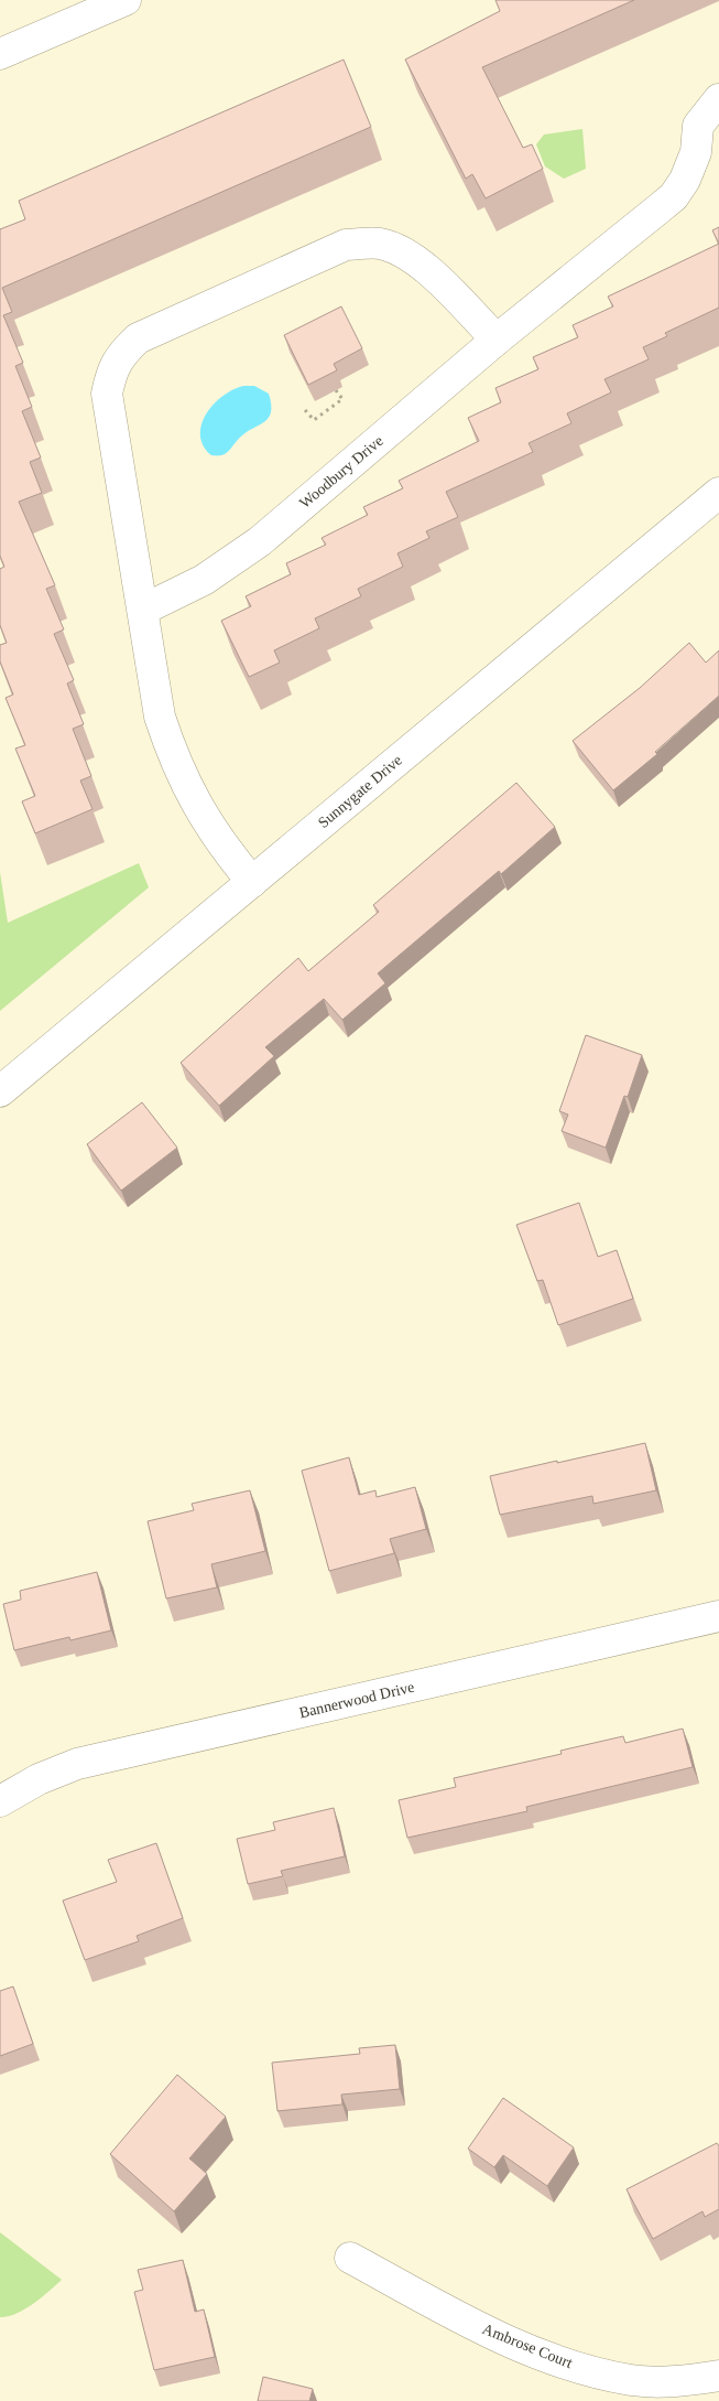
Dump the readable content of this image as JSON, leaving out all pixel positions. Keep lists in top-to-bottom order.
{
  "streets": {
    "street": [
      "Woodbury Drive",
      "Sunnygate Drive",
      "Bannerwood Drive",
      "Ambrose Court"
    ]
  }
}
